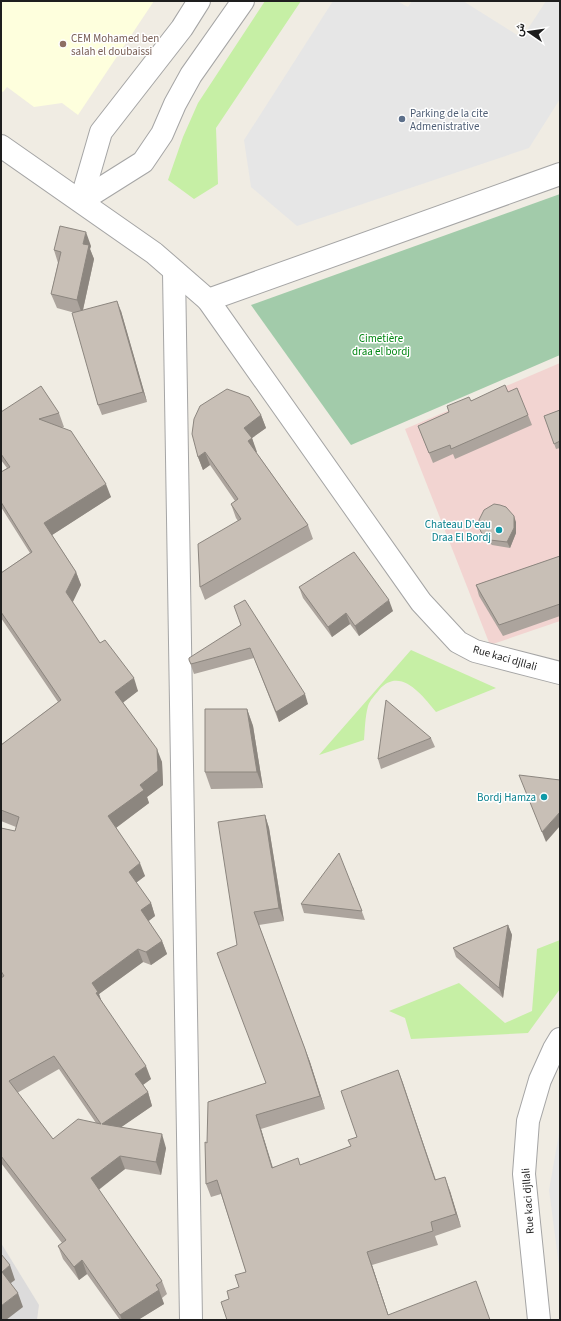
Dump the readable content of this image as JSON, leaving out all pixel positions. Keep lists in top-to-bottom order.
{
  "streets": {
    "street": ["Rue kaci djllali"]
  },
  "parks": ["Cimetière draa el bordj"],
  "places": [
    "CEM Mohamed ben salah el doubaissi",
    "Parking de la cite Admenistrative",
    "Chateau D'eau Draa El Bordj",
    "Bordj Hamza"
  ],
  "north": "left"
}
